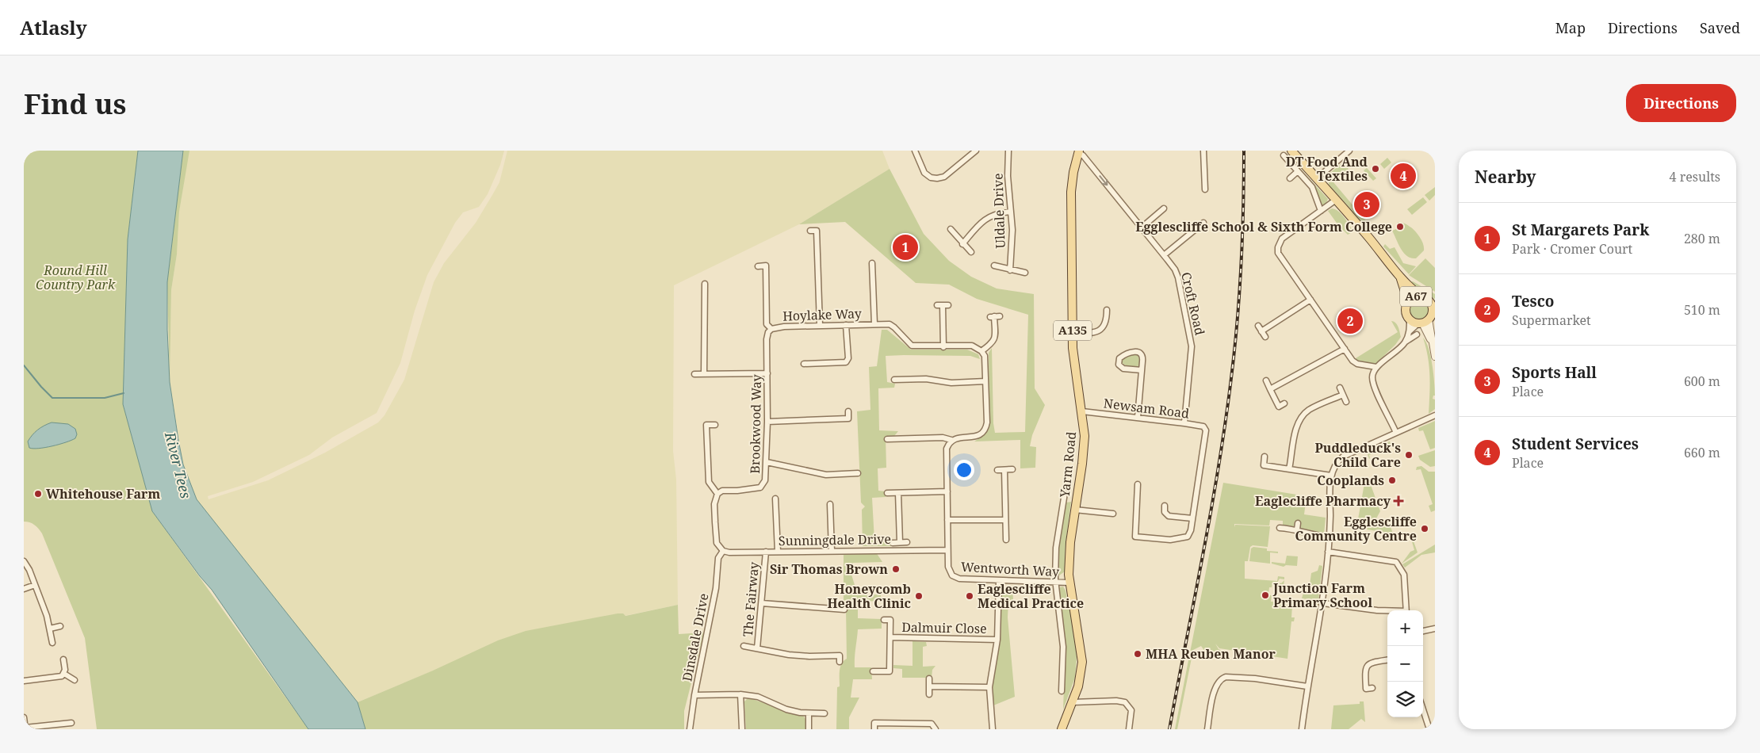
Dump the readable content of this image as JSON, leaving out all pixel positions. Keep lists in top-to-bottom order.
{
  "streets": {
    "main road": ["A67", "A135", "Yarm Road"],
    "street": [
      "Uldale Drive",
      "Croft Road",
      "Hoylake Way",
      "Newsam Road",
      "Brookwood Way",
      "Sunningdale Drive",
      "Wentworth Way",
      "The Fairway",
      "Dalmuir Close",
      "Dinsdale Drive"
    ]
  },
  "crossings": [
    ["Croft Road", "Newsam Road"],
    ["Croft Road", "Yarm Road"],
    ["Hoylake Way", "Brookwood Way"],
    ["Newsam Road", "Yarm Road"],
    ["Yarm Road", "Wentworth Way"],
    ["Sunningdale Drive", "Wentworth Way"],
    ["Sunningdale Drive", "The Fairway"],
    ["Sunningdale Drive", "Dinsdale Drive"]
  ],
  "water": ["River Tees"],
  "parks": ["Round Hill Country Park"],
  "places": {
    "other": [
      "DT Food And Textiles",
      "Egglescliffe School & Sixth Form College",
      "Puddleduck's Child Care",
      "Cooplands",
      "Whitehouse Farm",
      "Egglescliffe Community Centre",
      "Sir Thomas Brown",
      "Junction Farm Primary School",
      "Honeycomb Health Clinic",
      "Eaglescliffe Medical Practice",
      "MHA Reuben Manor"
    ],
    "health": ["Eaglecliffe Pharmacy"]
  },
  "page": {
    "header": "Atlasly",
    "nav": ["Map", "Directions", "Saved"],
    "buttons": "Directions",
    "title": "Find us",
    "heading": ["Nearby", "4 results"],
    "pins": [
      "4",
      "3",
      "1",
      "2"
    ],
    "list": [
      {
        "mark": "1",
        "name": "St Margarets Park",
        "note": "Park · Cromer Court",
        "value": "280 m"
      },
      {
        "mark": "2",
        "name": "Tesco",
        "note": "Supermarket",
        "value": "510 m"
      },
      {
        "mark": "3",
        "name": "Sports Hall",
        "note": "Place",
        "value": "600 m"
      },
      {
        "mark": "4",
        "name": "Student Services",
        "note": "Place",
        "value": "660 m"
      }
    ],
    "map_buttons": ["+", "−"]
  }
}
